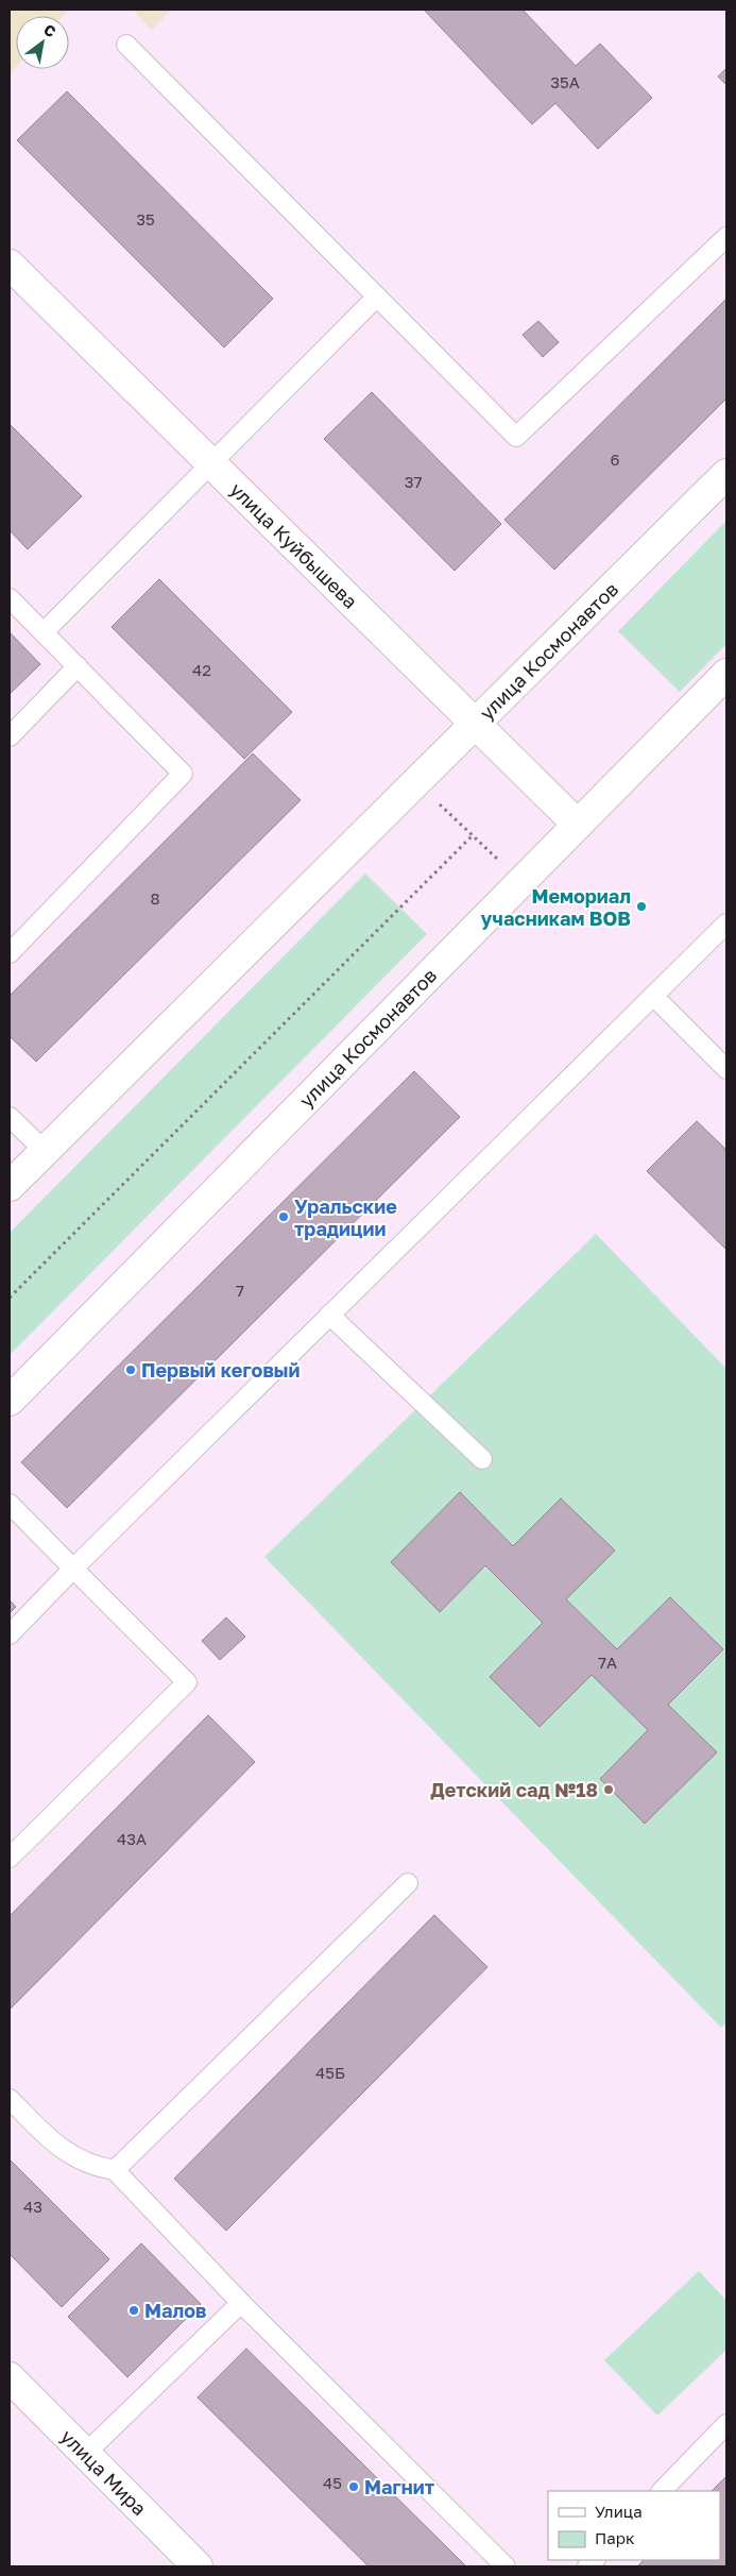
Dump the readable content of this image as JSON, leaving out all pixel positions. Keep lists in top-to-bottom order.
{
  "streets": {
    "street": ["улица Куйбышева", "улица Космонавтов", "улица Мира"]
  },
  "crossings": [
    ["улица Куйбышева", "улица Космонавтов"]
  ],
  "places": [
    "Мемориал учасникам ВОВ",
    "Уральские традиции",
    "Первый кеговый",
    "Детский сад №18",
    "Малов",
    "Магнит"
  ],
  "house_numbers": [
    "35А",
    "35",
    "6",
    "37",
    "42",
    "8",
    "7",
    "7А",
    "43А",
    "45Б",
    "43",
    "45"
  ],
  "legend": ["Улица", "Парк"],
  "north": "top right"
}
